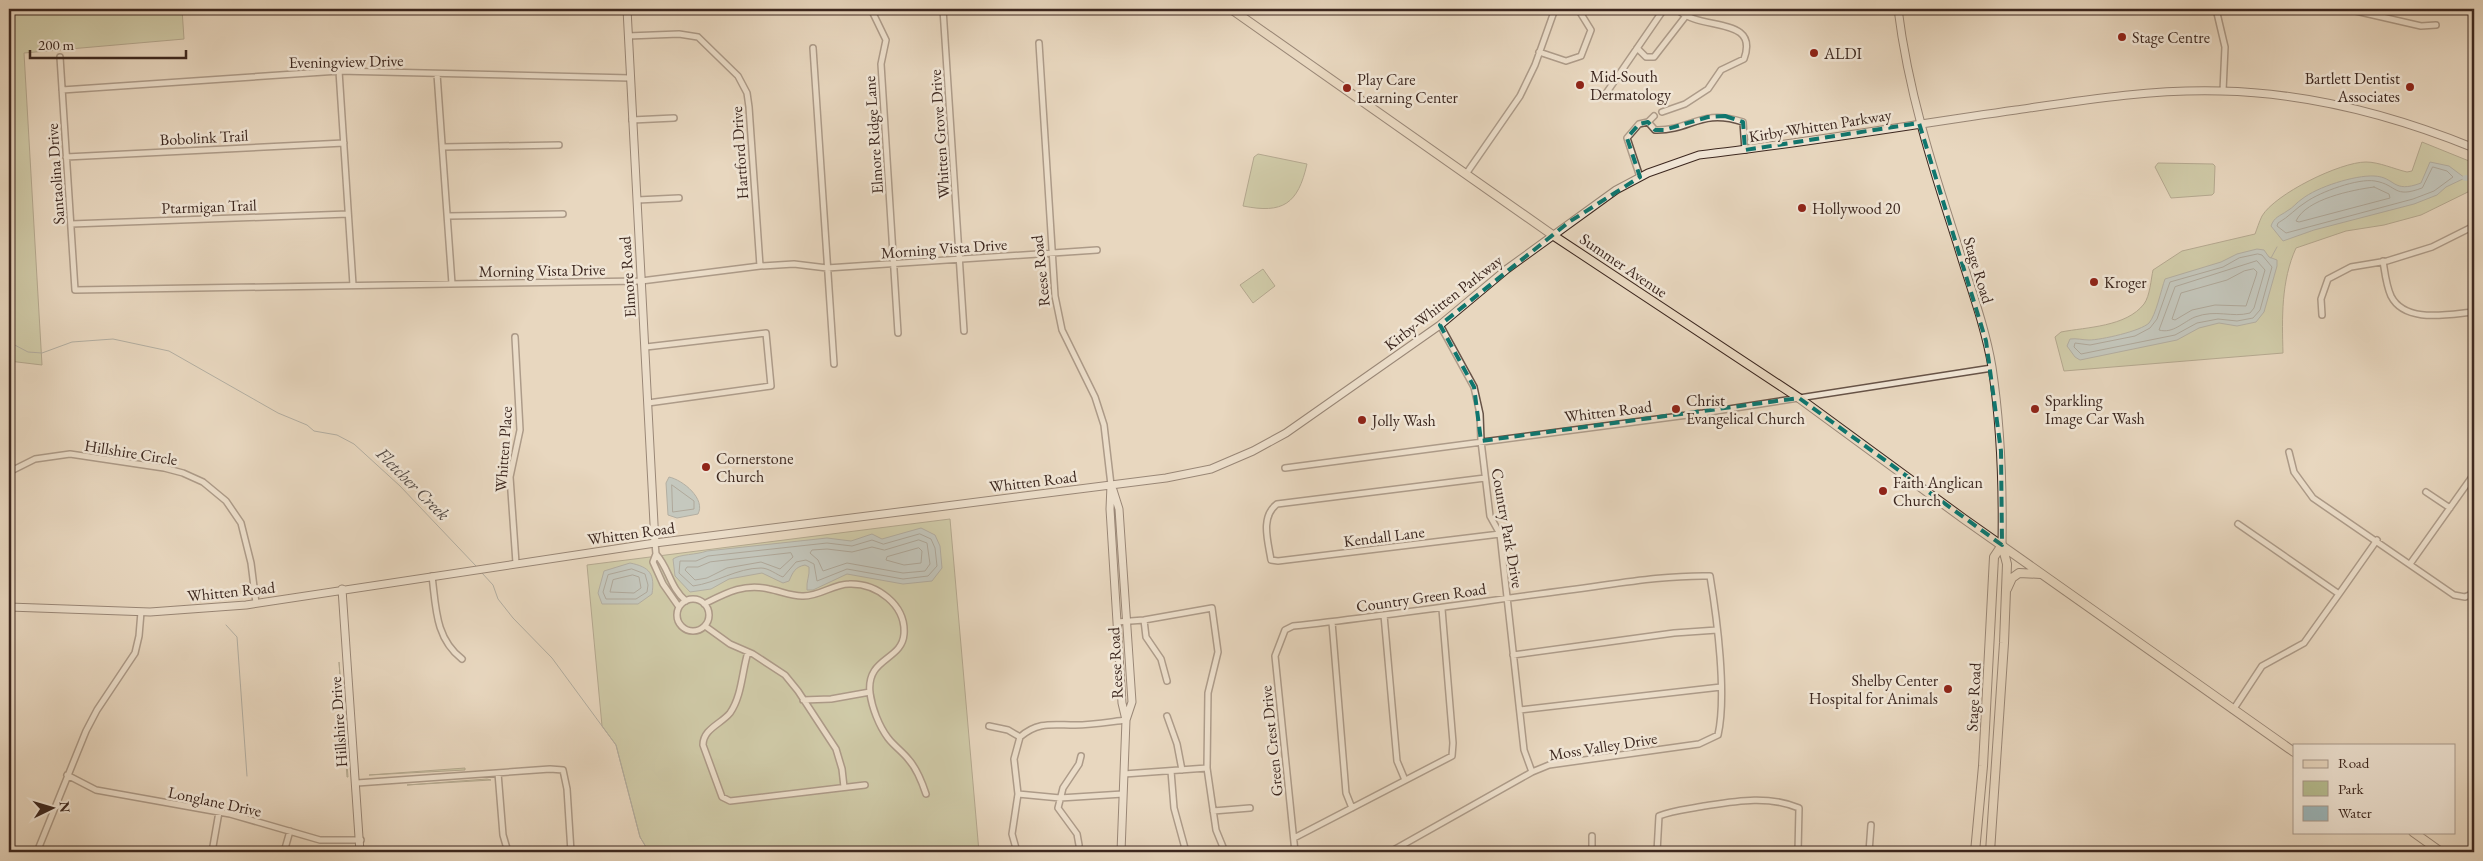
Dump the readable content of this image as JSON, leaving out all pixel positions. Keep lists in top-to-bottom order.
{
  "streets": {
    "main road": [
      "Kirby-Whitten Parkway",
      "Summer Avenue",
      "Stage Road",
      "Reese Road",
      "Elmore Road",
      "Whitten Road",
      "Hillshire Drive"
    ],
    "street": [
      "Eveningview Drive",
      "Whitten Grove Drive",
      "Elmore Ridge Lane",
      "Bobolink Trail",
      "Hartford Drive",
      "Santaolina Drive",
      "Ptarmigan Trail",
      "Morning Vista Drive",
      "Whitten Place",
      "Hillshire Circle",
      "Country Park Drive",
      "Kendall Lane",
      "Country Green Road",
      "Green Crest Drive",
      "Moss Valley Drive",
      "Longlane Drive"
    ]
  },
  "crossings": [
    ["Eveningview Drive", "Santaolina Drive"],
    ["Eveningview Drive", "Elmore Road"],
    ["Kirby-Whitten Parkway", "Summer Avenue"],
    ["Kirby-Whitten Parkway", "Stage Road"],
    ["Kirby-Whitten Parkway", "Whitten Road"],
    ["Kirby-Whitten Parkway", "Country Park Drive"],
    ["Whitten Grove Drive", "Morning Vista Drive"],
    ["Elmore Ridge Lane", "Morning Vista Drive"],
    ["Bobolink Trail", "Santaolina Drive"],
    ["Hartford Drive", "Morning Vista Drive"],
    ["Hartford Drive", "Elmore Road"],
    ["Santaolina Drive", "Ptarmigan Trail"],
    ["Santaolina Drive", "Morning Vista Drive"],
    ["Morning Vista Drive", "Reese Road"],
    ["Morning Vista Drive", "Elmore Road"],
    ["Summer Avenue", "Stage Road"],
    ["Summer Avenue", "Whitten Road"],
    ["Stage Road", "Whitten Road"],
    ["Reese Road", "Whitten Road"],
    ["Elmore Road", "Whitten Road"],
    ["Whitten Road", "Whitten Place"],
    ["Whitten Road", "Hillshire Circle"],
    ["Whitten Road", "Country Park Drive"],
    ["Whitten Road", "Hillshire Drive"],
    ["Country Park Drive", "Kendall Lane"],
    ["Country Park Drive", "Country Green Road"],
    ["Country Park Drive", "Moss Valley Drive"],
    ["Country Green Road", "Green Crest Drive"],
    ["Hillshire Drive", "Longlane Drive"]
  ],
  "water": ["Fletcher Creek"],
  "places": [
    "Stage Centre",
    "ALDI",
    "Mid-South Dermatology",
    "Bartlett Dentist Associates",
    "Play Care Learning Center",
    "Hollywood 20",
    "Kroger",
    "Christ Evangelical Church",
    "Sparkling Image Car Wash",
    "Jolly Wash",
    "Cornerstone Church",
    "Faith Anglican Church",
    "Shelby Center Hospital for Animals"
  ],
  "legend": ["Road", "Park", "Water"],
  "scale_bar": "200 m",
  "north": "right"
}
